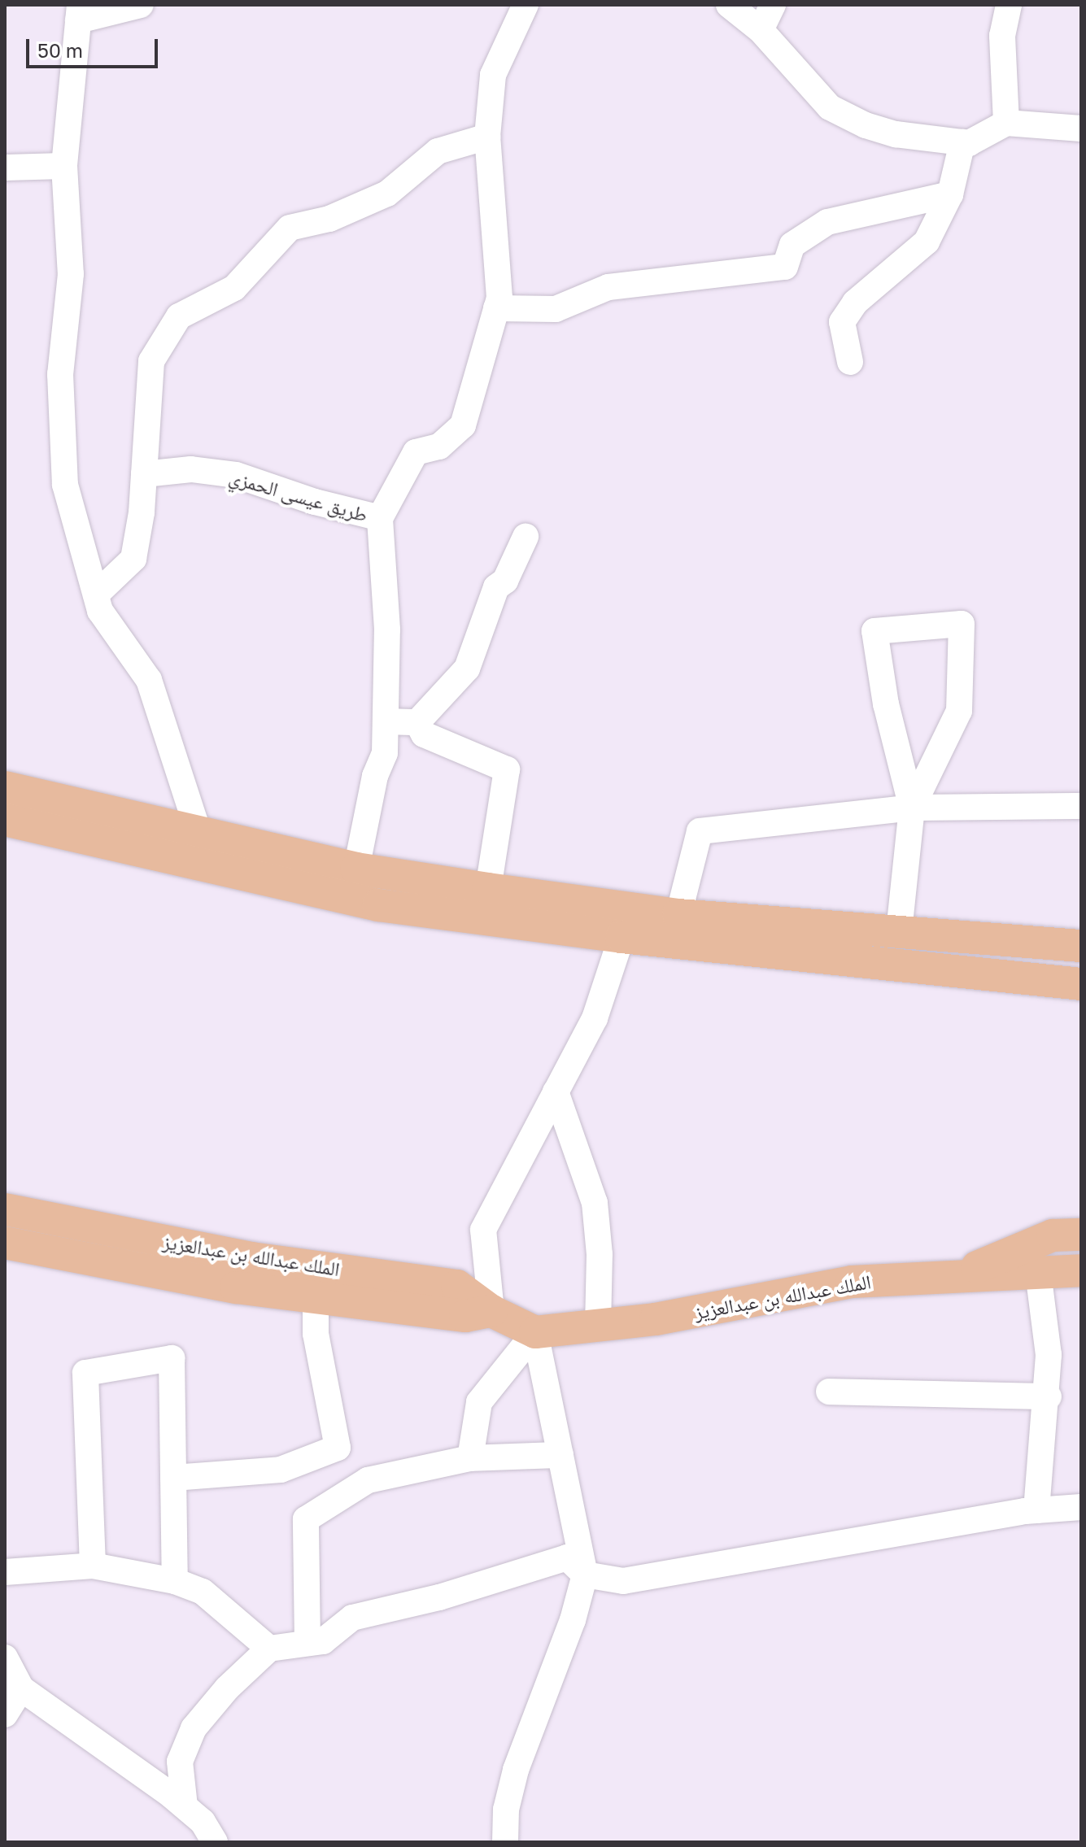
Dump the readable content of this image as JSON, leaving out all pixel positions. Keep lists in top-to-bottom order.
{
  "streets": {
    "main road": ["الملك عبدالله بن عبدالعزيز"],
    "street": ["طريق عيسى الحمزي"]
  },
  "scale_bar": "50 m"
}
